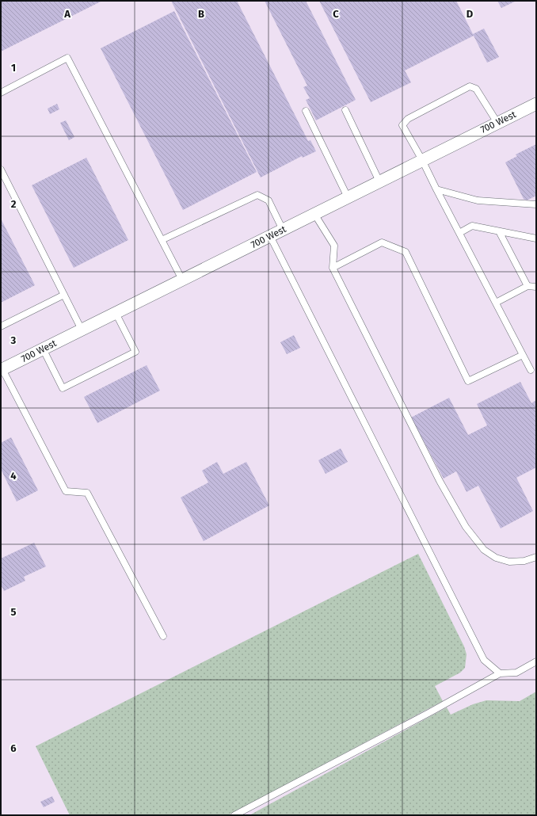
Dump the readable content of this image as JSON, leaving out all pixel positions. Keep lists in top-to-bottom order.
{
  "streets": {
    "street": ["700 West"]
  },
  "grid": {
    "columns": [
      "A",
      "B",
      "C",
      "D"
    ],
    "rows": [
      "1",
      "2",
      "3",
      "4",
      "5",
      "6"
    ]
  }
}
